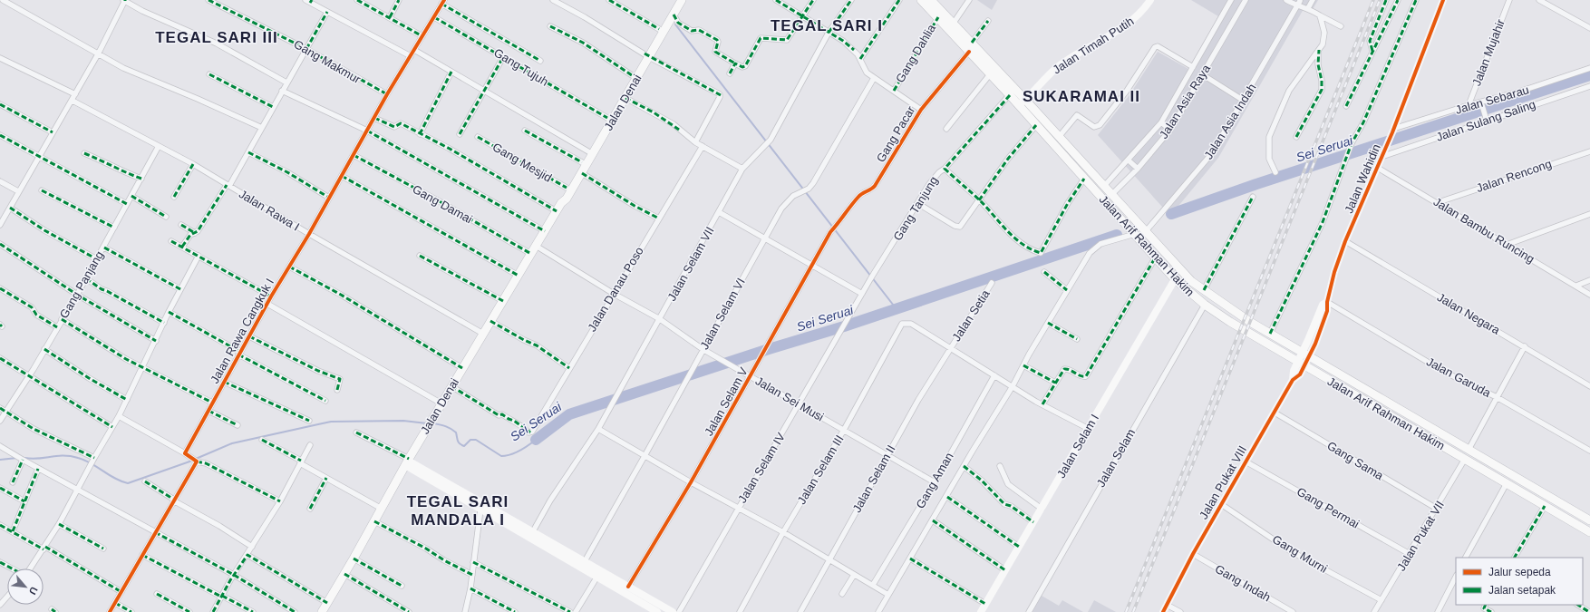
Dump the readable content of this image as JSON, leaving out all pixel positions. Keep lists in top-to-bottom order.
{
  "streets": {
    "main road": ["Jalan Denai", "Jalan Arif Rahman Hakim"],
    "street": [
      "Jalan Timah Putih",
      "Jalan Mujahir",
      "Gang Dahlia",
      "Gang Makmur",
      "Gang Tujuh",
      "Jalan Sebarau",
      "Jalan Asia Raya",
      "Jalan Sulang Saling",
      "Jalan Asia Indah",
      "Gang Pacar",
      "Gang Mesjid",
      "Jalan Rencong",
      "Jalan Wahidin",
      "Gang Damai",
      "Gang Tanjung",
      "Jalan Rawa I",
      "Jalan Bambu Runcing",
      "Jalan Selam VII",
      "Gang Panjang",
      "Jalan Danau Poso",
      "Jalan Selam VI",
      "Jalan Negara",
      "Jalan Setia",
      "Jalan Rawa Cangkuk I",
      "Jalan Garuda",
      "Jalan Sei Musi",
      "Jalan Selam V",
      "Jalan Selam I",
      "Jalan Selam",
      "Gang Sama",
      "Jalan Selam IV",
      "Jalan Selam III",
      "Jalan Selam II",
      "Gang Aman",
      "Jalan Pukat VIII",
      "Gang Permai",
      "Jalan Pukat VII",
      "Gang Murni",
      "Gang Indah"
    ]
  },
  "crossings": [
    ["Jalan Timah Putih", "Jalan Arif Rahman Hakim"],
    ["Jalan Mujahir", "Jalan Sebarau"],
    ["Gang Dahlia", "Jalan Arif Rahman Hakim"],
    ["Gang Makmur", "Jalan Rawa Cangkuk I"],
    ["Gang Tujuh", "Jalan Denai"],
    ["Gang Tujuh", "Jalan Rawa Cangkuk I"],
    ["Jalan Sebarau", "Jalan Wahidin"],
    ["Jalan Asia Raya", "Jalan Arif Rahman Hakim"],
    ["Jalan Denai", "Gang Mesjid"],
    ["Jalan Denai", "Gang Damai"],
    ["Jalan Denai", "Jalan Rawa I"],
    ["Jalan Denai", "Jalan Danau Poso"],
    ["Jalan Denai", "Jalan Sei Musi"],
    ["Jalan Sulang Saling", "Jalan Wahidin"],
    ["Jalan Asia Indah", "Jalan Arif Rahman Hakim"],
    ["Gang Pacar", "Jalan Arif Rahman Hakim"],
    ["Gang Pacar", "Jalan Selam V"],
    ["Jalan Rencong", "Jalan Bambu Runcing"],
    ["Jalan Wahidin", "Jalan Bambu Runcing"],
    ["Jalan Wahidin", "Jalan Arif Rahman Hakim"],
    ["Jalan Wahidin", "Jalan Negara"],
    ["Jalan Wahidin", "Jalan Garuda"],
    ["Jalan Wahidin", "Jalan Pukat VIII"],
    ["Gang Damai", "Jalan Rawa Cangkuk I"],
    ["Gang Tanjung", "Jalan Arif Rahman Hakim"],
    ["Gang Tanjung", "Jalan Selam IV"],
    ["Jalan Rawa I", "Gang Panjang"],
    ["Jalan Rawa I", "Jalan Rawa Cangkuk I"],
    ["Jalan Arif Rahman Hakim", "Jalan Selam I"],
    ["Jalan Arif Rahman Hakim", "Jalan Selam"],
    ["Jalan Arif Rahman Hakim", "Jalan Pukat VIII"],
    ["Jalan Arif Rahman Hakim", "Jalan Pukat VII"],
    ["Jalan Selam VII", "Jalan Sei Musi"],
    ["Jalan Danau Poso", "Jalan Sei Musi"],
    ["Jalan Selam VI", "Jalan Sei Musi"],
    ["Jalan Setia", "Jalan Selam III"],
    ["Jalan Setia", "Jalan Selam II"],
    ["Jalan Sei Musi", "Jalan Selam V"],
    ["Jalan Sei Musi", "Jalan Selam IV"],
    ["Jalan Sei Musi", "Jalan Selam III"],
    ["Jalan Sei Musi", "Jalan Selam II"],
    ["Jalan Sei Musi", "Gang Aman"],
    ["Gang Sama", "Jalan Pukat VIII"],
    ["Gang Sama", "Jalan Pukat VII"],
    ["Jalan Selam III", "Jalan Selam II"],
    ["Jalan Pukat VIII", "Gang Permai"],
    ["Jalan Pukat VIII", "Gang Murni"],
    ["Jalan Pukat VIII", "Gang Indah"],
    ["Gang Permai", "Jalan Pukat VII"],
    ["Jalan Pukat VII", "Gang Murni"]
  ],
  "districts": [
    "TEGAL SARI I",
    "TEGAL SARI III",
    "SUKARAMAI II",
    "TEGAL SARI MANDALA I"
  ],
  "water": ["Sei Seruai"],
  "legend": ["Jalur sepeda", "Jalan setapak"],
  "north": "bottom right"
}
